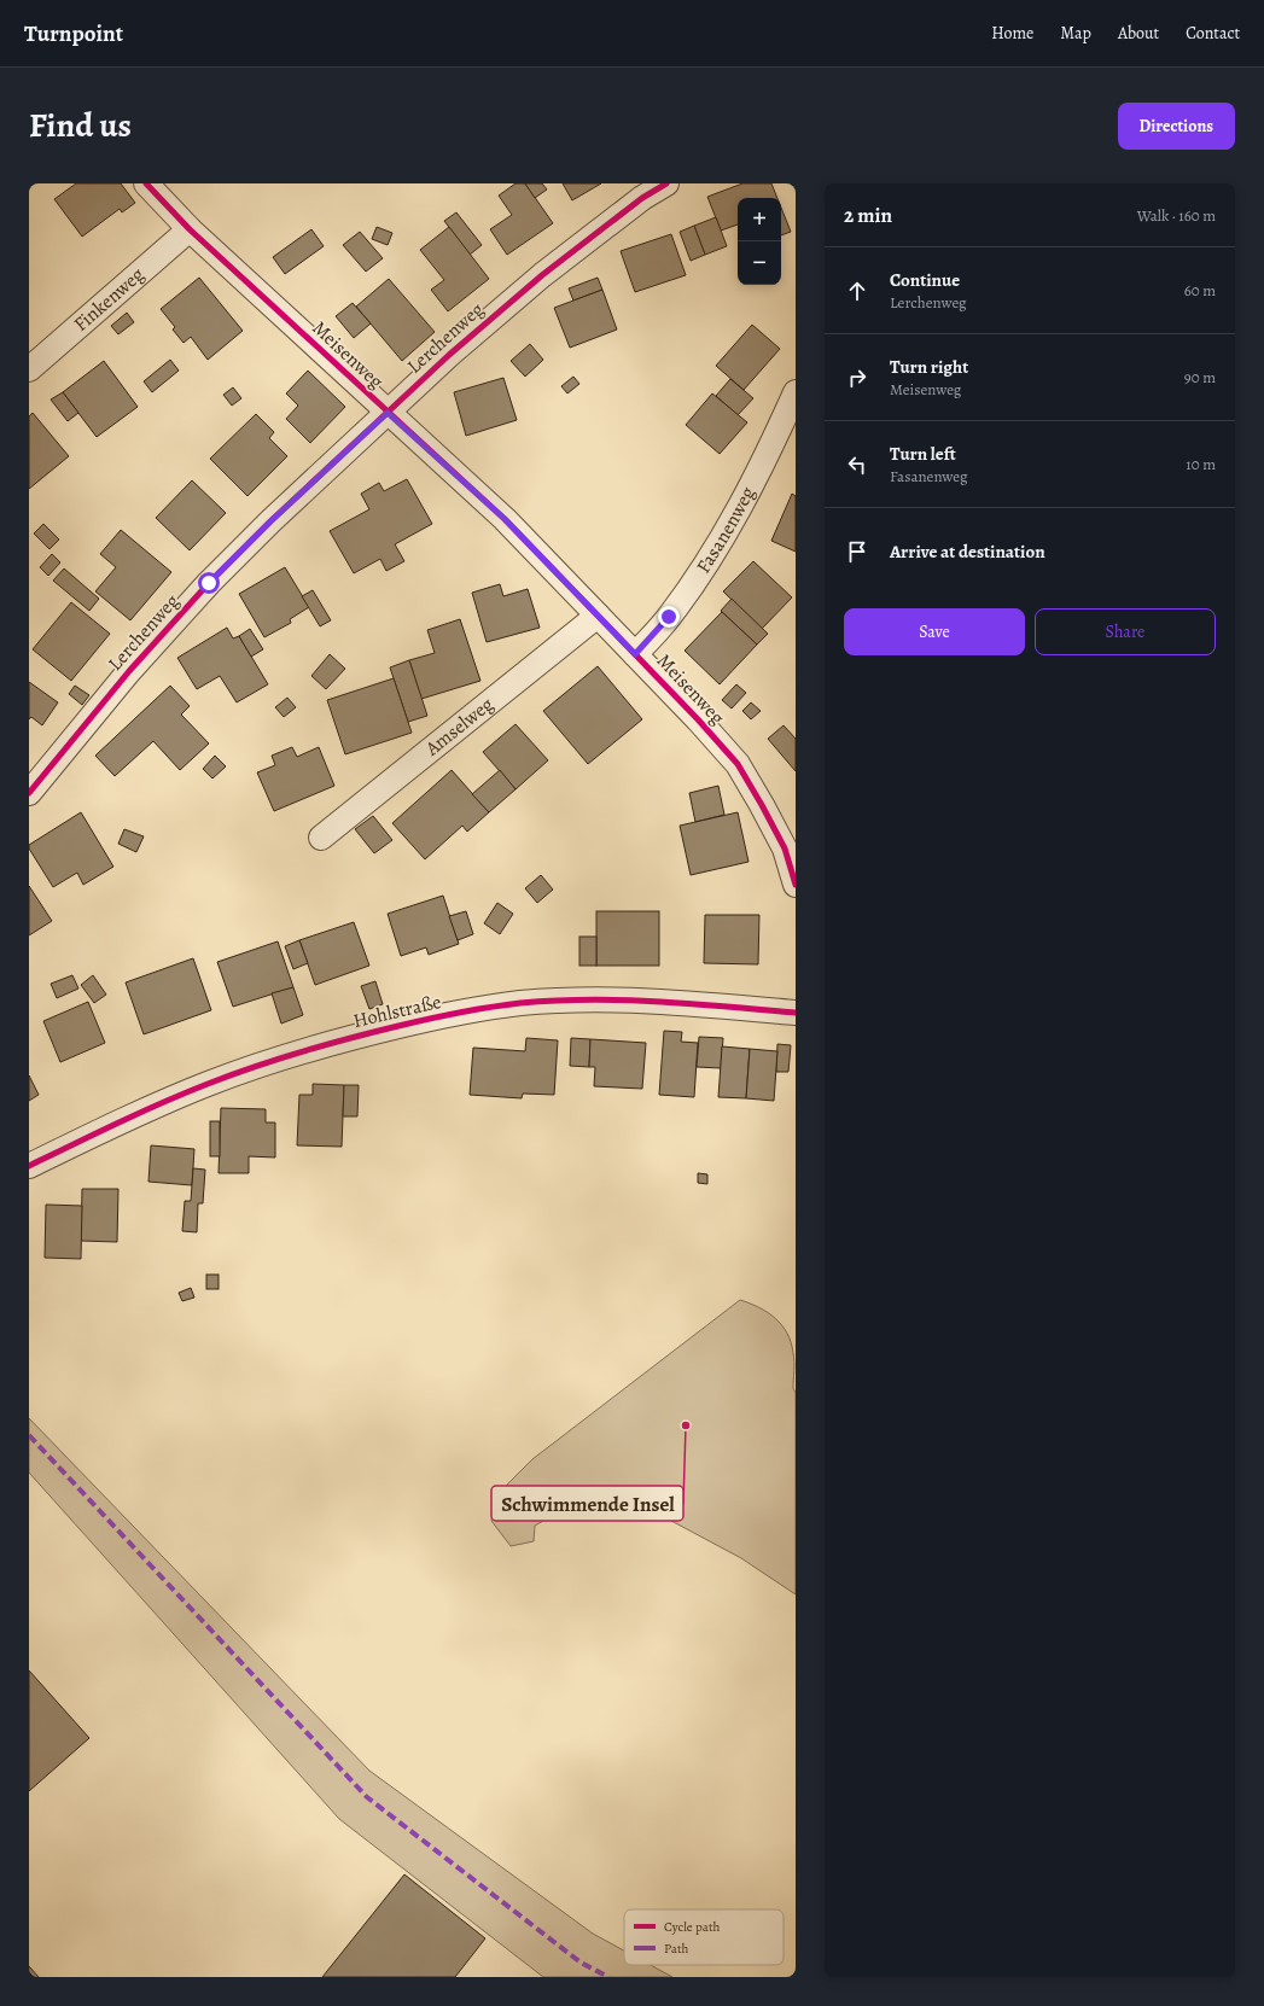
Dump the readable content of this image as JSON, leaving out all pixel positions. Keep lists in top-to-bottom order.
{
  "streets": {
    "street": [
      "Finkenweg",
      "Lerchenweg",
      "Meisenweg",
      "Fasanenweg",
      "Amselweg",
      "Hohlstraße"
    ]
  },
  "crossings": [
    ["Finkenweg", "Meisenweg"],
    ["Lerchenweg", "Meisenweg"],
    ["Meisenweg", "Fasanenweg"],
    ["Meisenweg", "Amselweg"]
  ],
  "places": ["Schwimmende Insel"],
  "legend": ["Cycle path", "Path"],
  "page": {
    "header": "Turnpoint",
    "nav": [
      "Home",
      "Map",
      "About",
      "Contact"
    ],
    "title": "Find us",
    "buttons": [
      "Directions",
      ["Save", "Share"]
    ],
    "heading": ["2 min", "Walk · 160 m"],
    "map_buttons": ["+", "−"],
    "list": [
      ["Continue", "Lerchenweg", "60 m"],
      ["Turn right", "Meisenweg", "90 m"],
      ["Turn left", "Fasanenweg", "10 m"],
      "Arrive at destination"
    ]
  }
}
